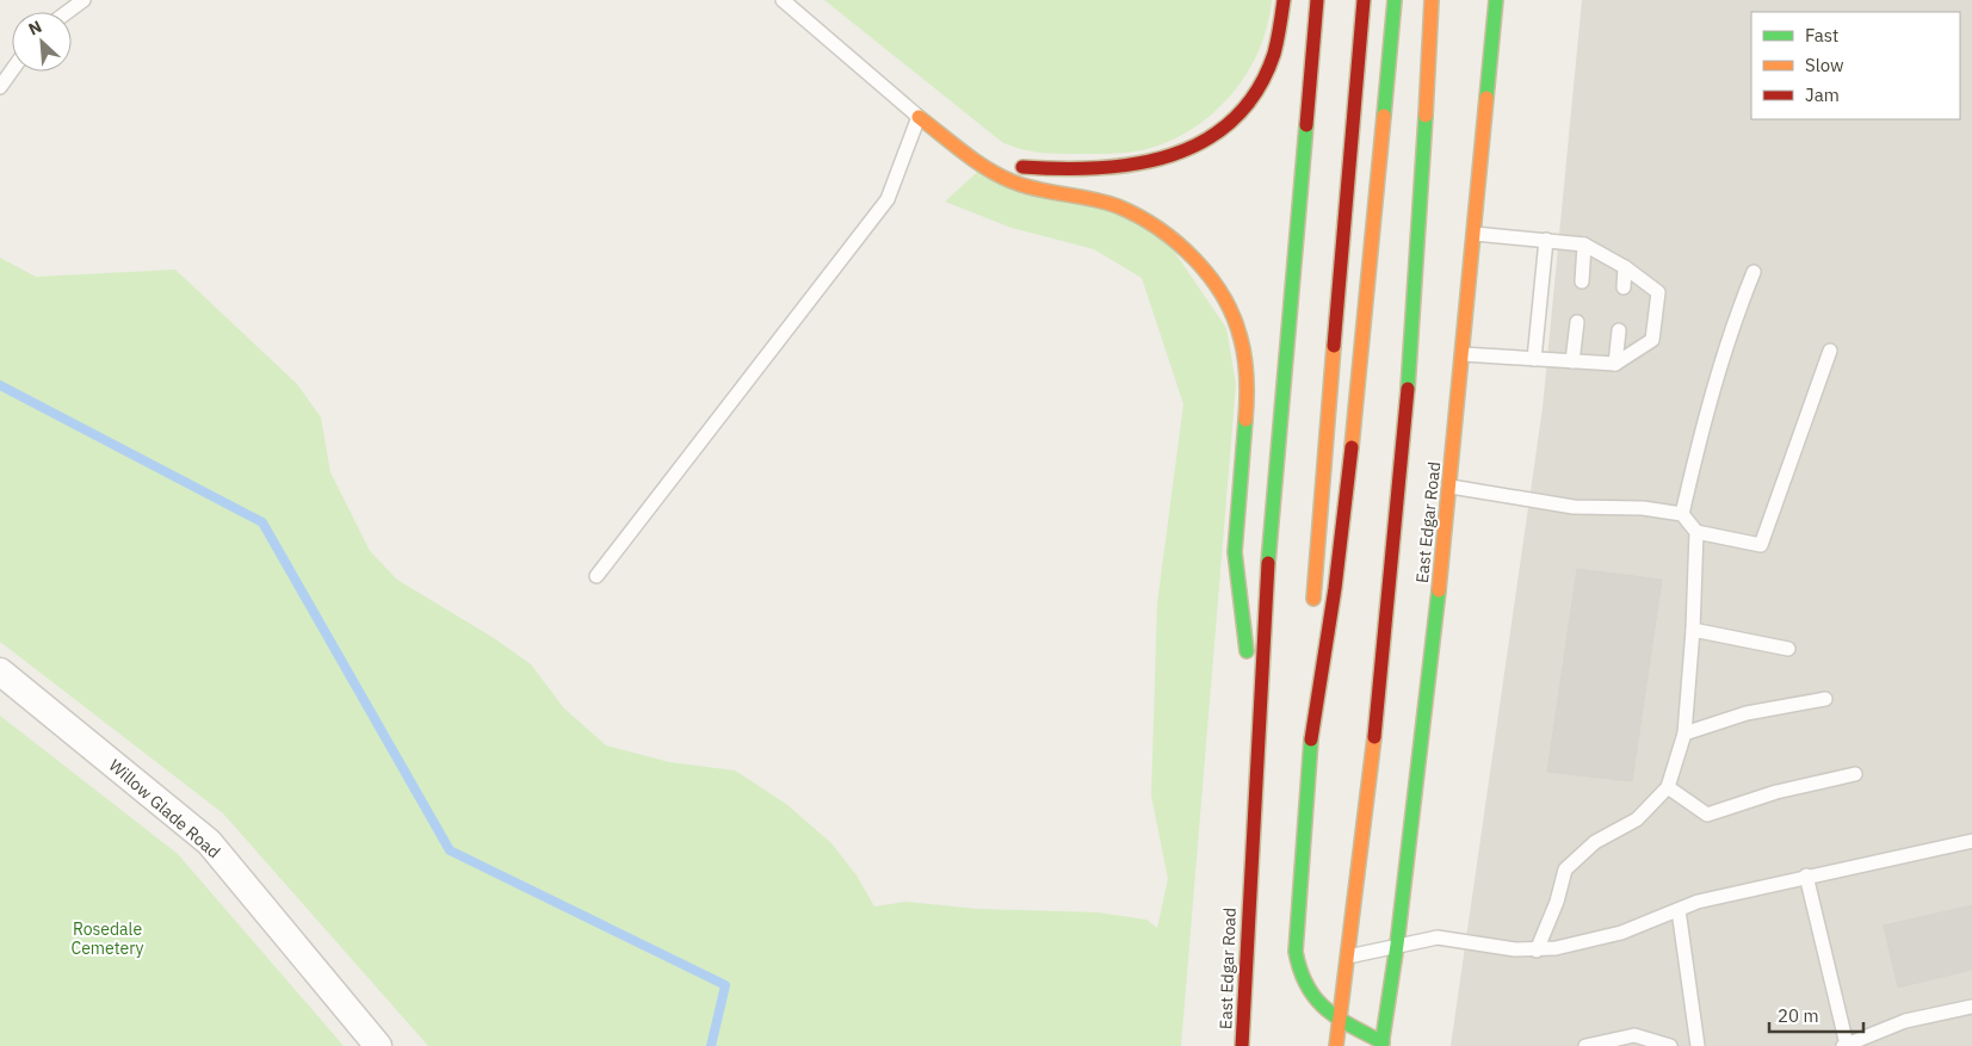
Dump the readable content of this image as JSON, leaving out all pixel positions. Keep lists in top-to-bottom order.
{
  "streets": {
    "highway": ["East Edgar Road"],
    "street": ["Willow Glade Road"]
  },
  "parks": ["Rosedale Cemetery"],
  "legend": ["Fast", "Slow", "Jam"],
  "scale_bar": "20 m",
  "north": "top left"
}
